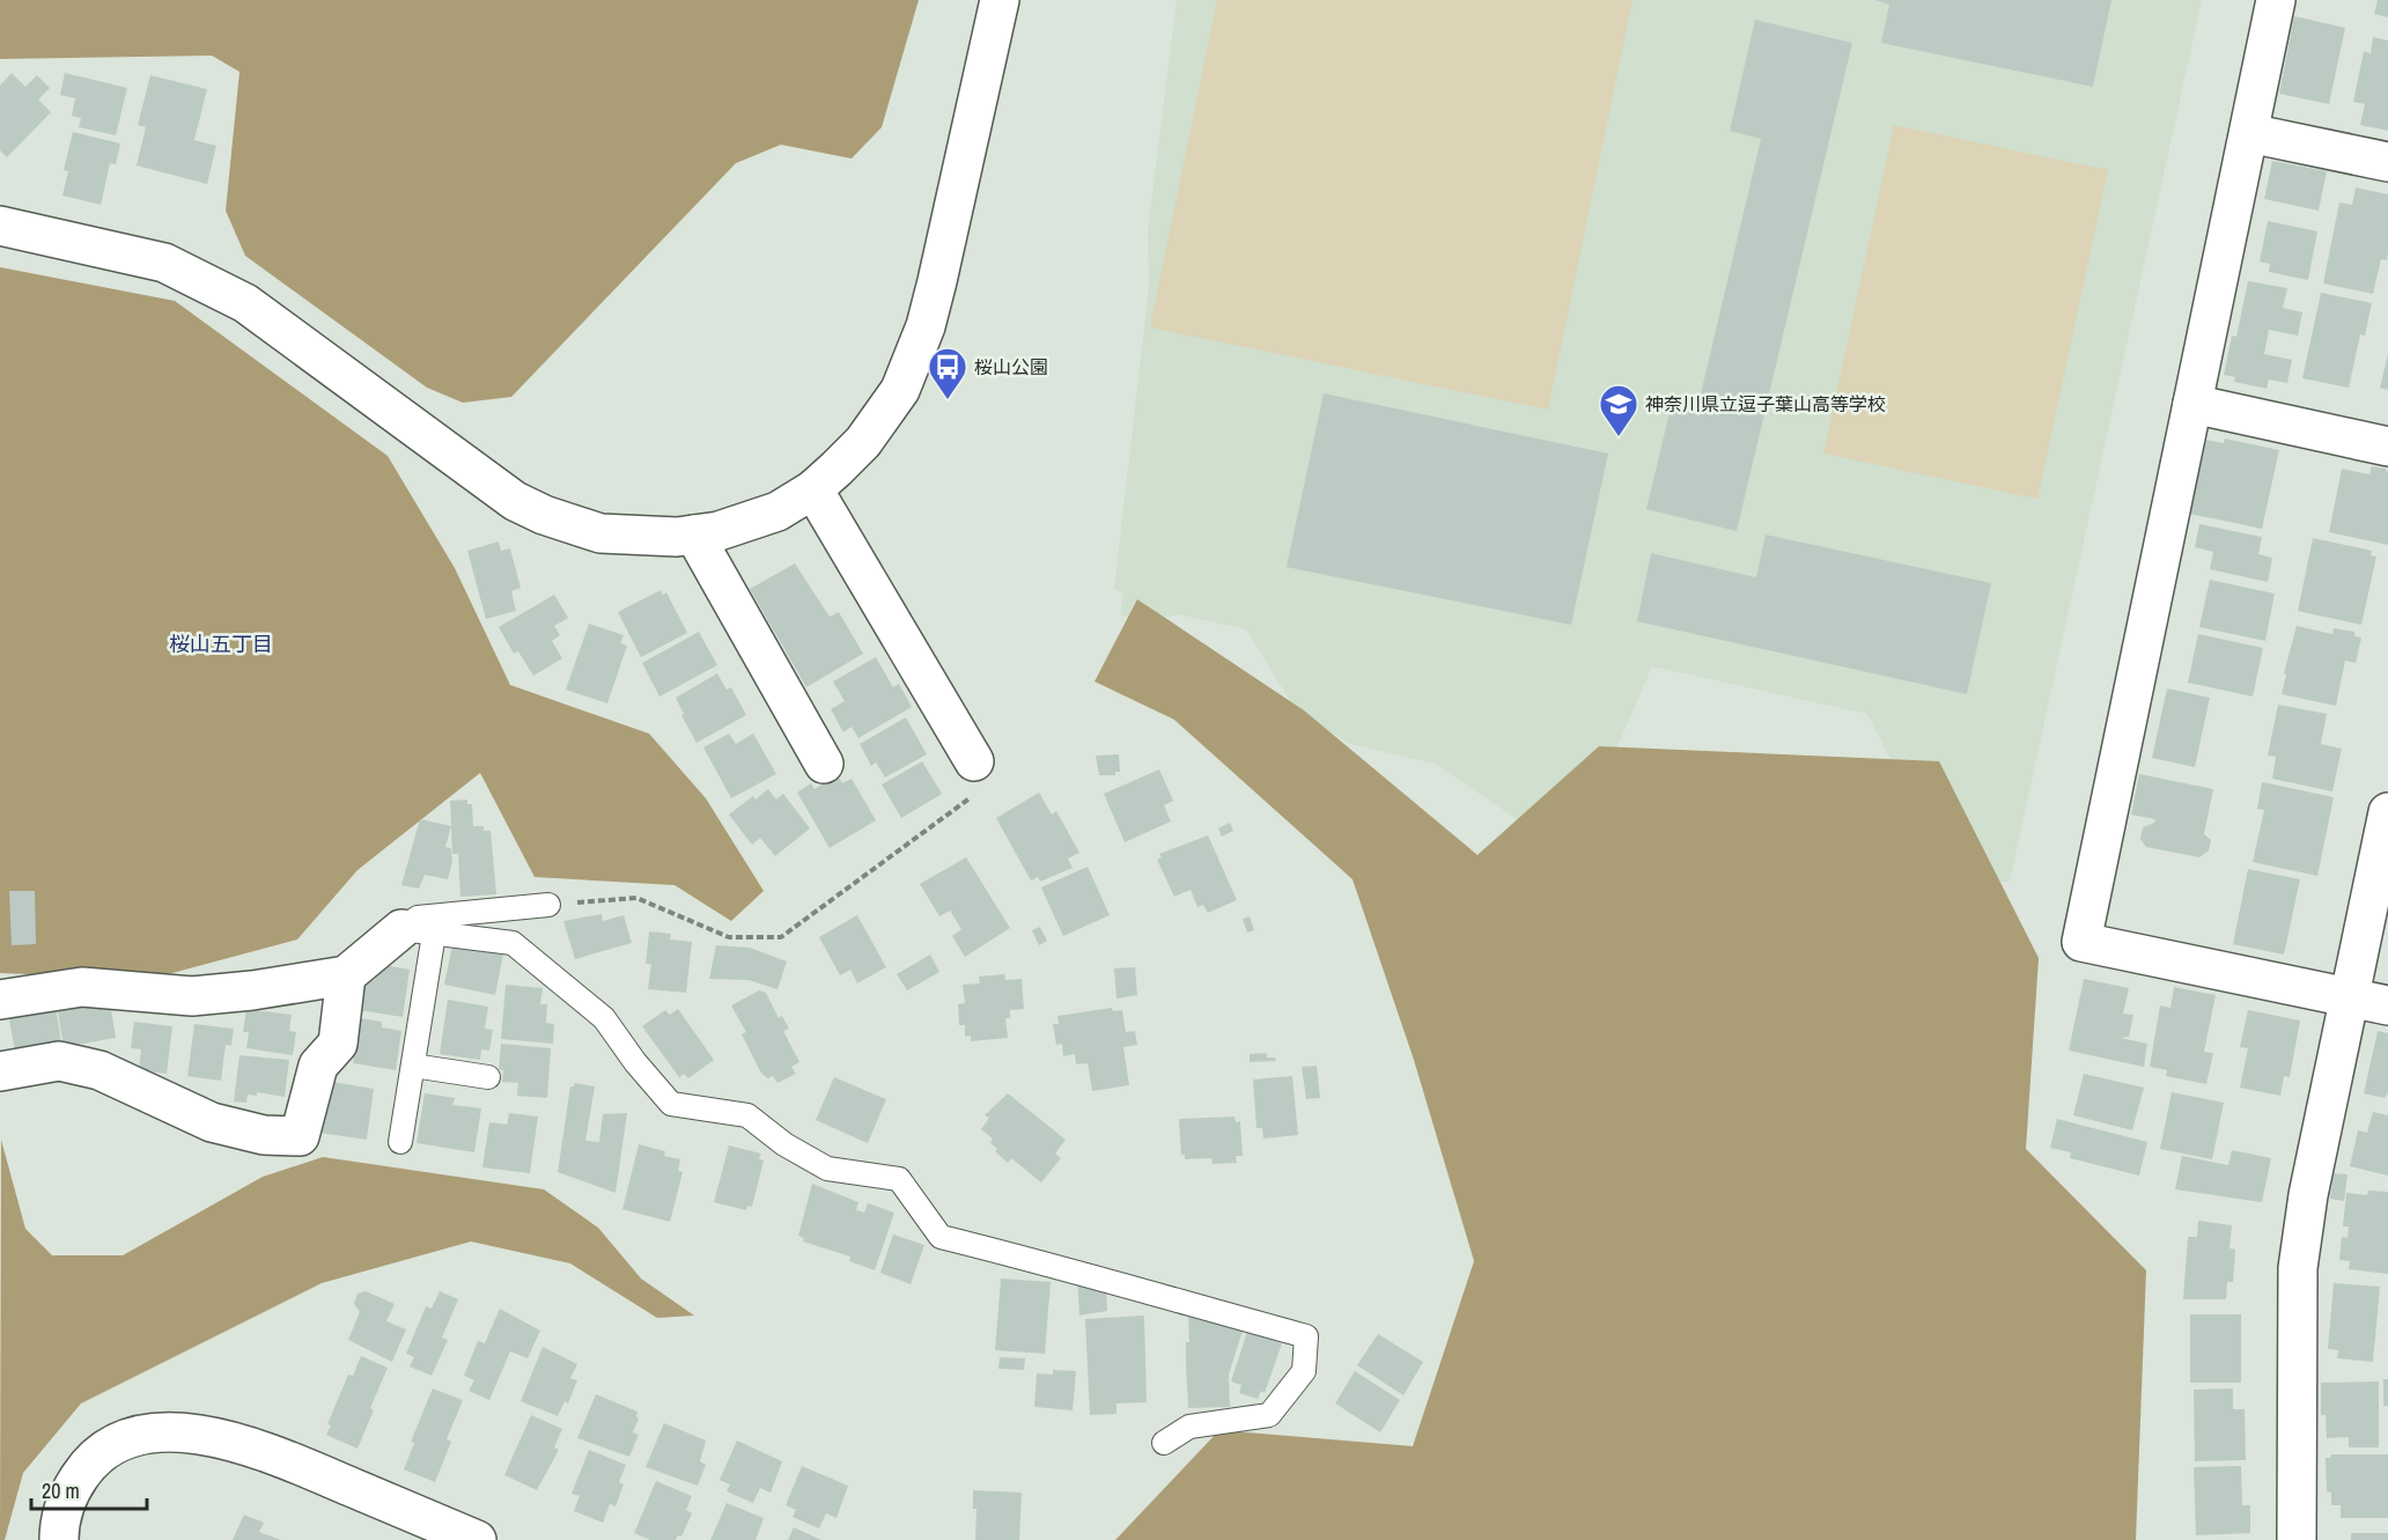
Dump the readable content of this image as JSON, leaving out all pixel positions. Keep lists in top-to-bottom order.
{
  "districts": ["桜山五丁目"],
  "places": {
    "bus stop": ["桜山公園"],
    "school or university": ["神奈川県立逗子葉山高等学校"]
  },
  "scale_bar": "20 m"
}
